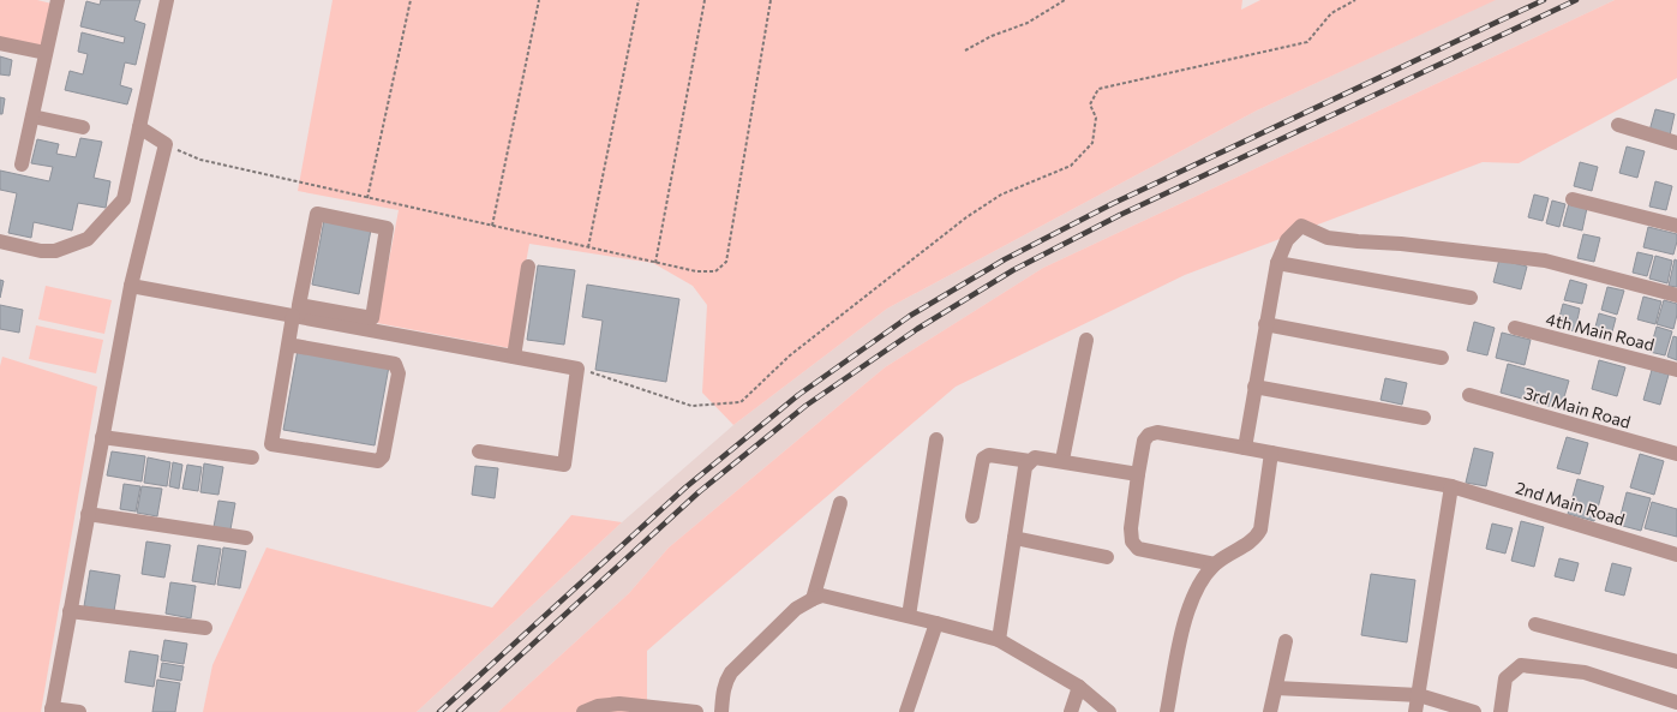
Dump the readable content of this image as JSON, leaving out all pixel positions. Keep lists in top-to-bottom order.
{
  "streets": {
    "street": ["4th Main Road", "3rd Main Road", "2nd Main Road"]
  }
}
